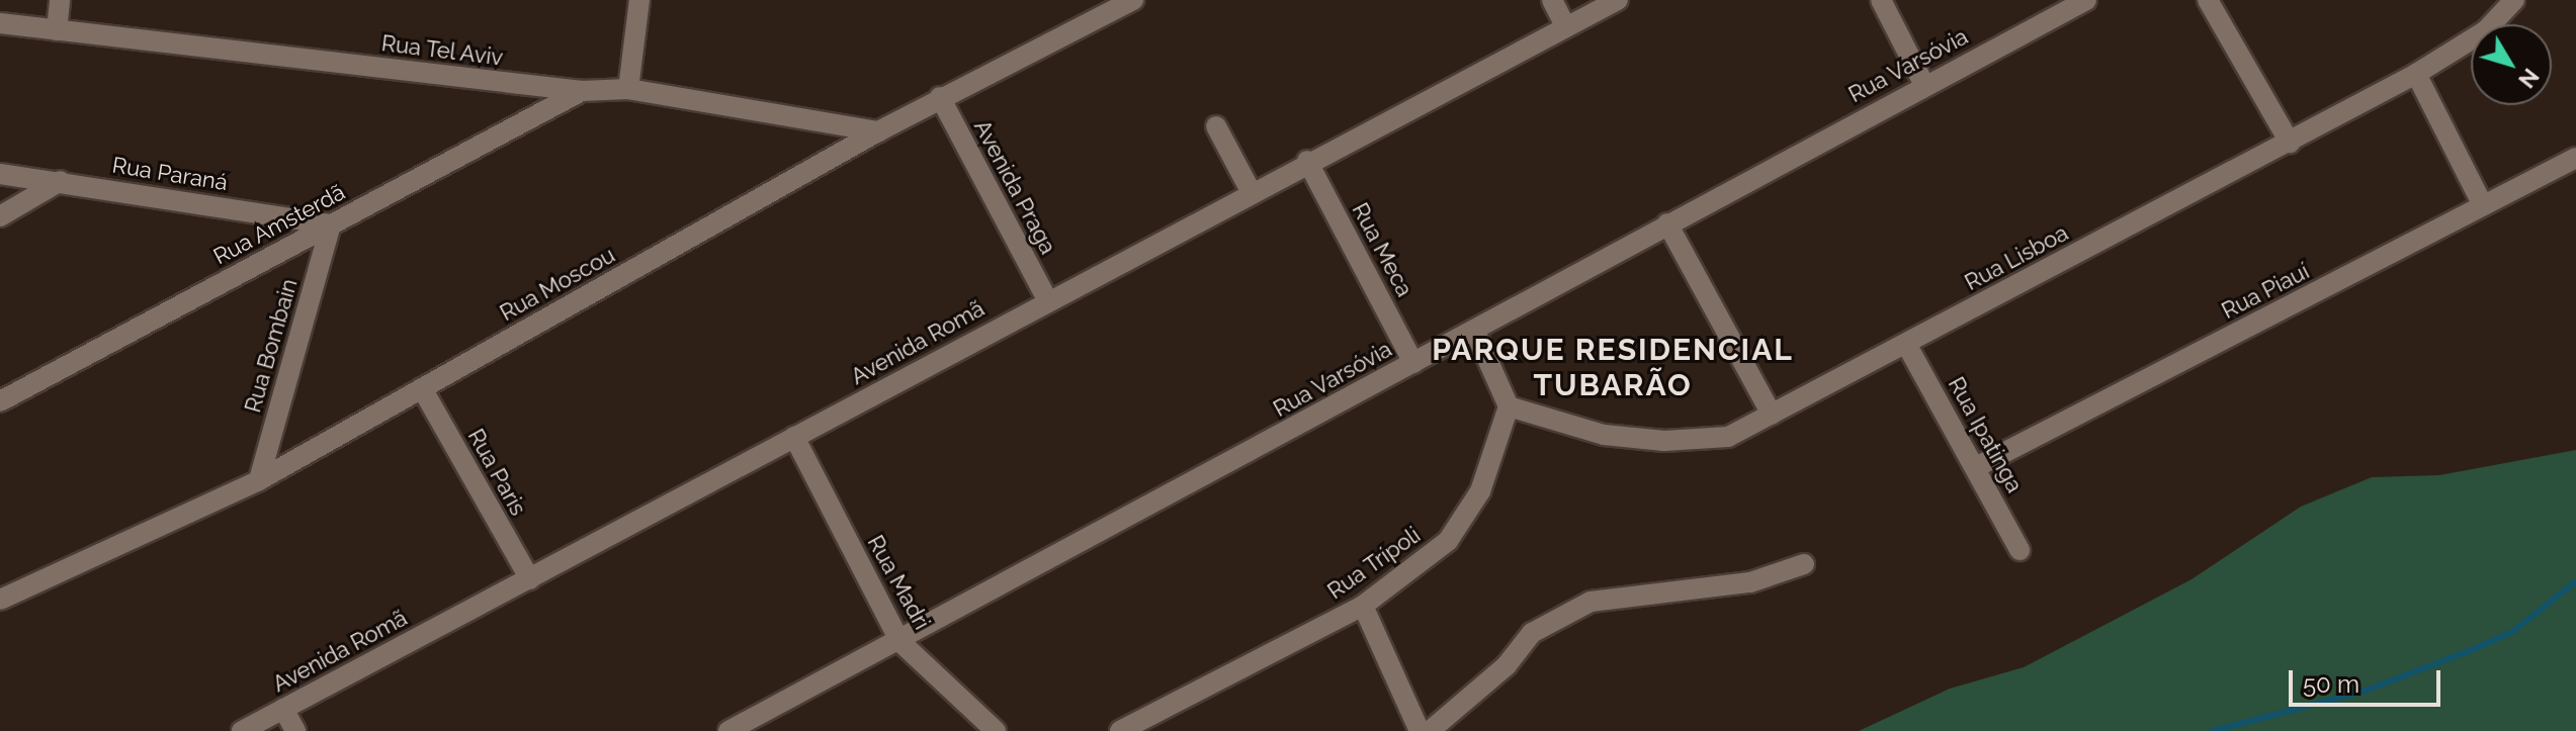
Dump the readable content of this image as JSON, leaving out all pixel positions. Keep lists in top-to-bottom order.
{
  "streets": {
    "street": [
      "Rua Tel Aviv",
      "Rua Varsóvia",
      "Rua Paraná",
      "Avenida Praga",
      "Rua Amsterdã",
      "Rua Meca",
      "Rua Lisboa",
      "Rua Moscou",
      "Rua Piauí",
      "Avenida Romã",
      "Rua Bombain",
      "Rua Ipatinga",
      "Rua Paris",
      "Rua Trípoli",
      "Rua Madri"
    ]
  },
  "crossings": [
    ["Rua Tel Aviv", "Rua Amsterdã"],
    ["Rua Tel Aviv", "Rua Moscou"],
    ["Rua Varsóvia", "Rua Meca"],
    ["Rua Varsóvia", "Rua Madri"],
    ["Rua Paraná", "Rua Amsterdã"],
    ["Rua Paraná", "Rua Bombain"],
    ["Avenida Praga", "Rua Moscou"],
    ["Avenida Praga", "Avenida Romã"],
    ["Rua Amsterdã", "Rua Bombain"],
    ["Rua Meca", "Avenida Romã"],
    ["Rua Lisboa", "Rua Ipatinga"],
    ["Rua Lisboa", "Rua Trípoli"],
    ["Rua Moscou", "Rua Bombain"],
    ["Rua Moscou", "Rua Paris"],
    ["Rua Piauí", "Rua Ipatinga"],
    ["Avenida Romã", "Rua Paris"],
    ["Avenida Romã", "Rua Madri"]
  ],
  "districts": ["PARQUE RESIDENCIAL TUBARÃO"],
  "scale_bar": "50 m",
  "north": "bottom right"
}
